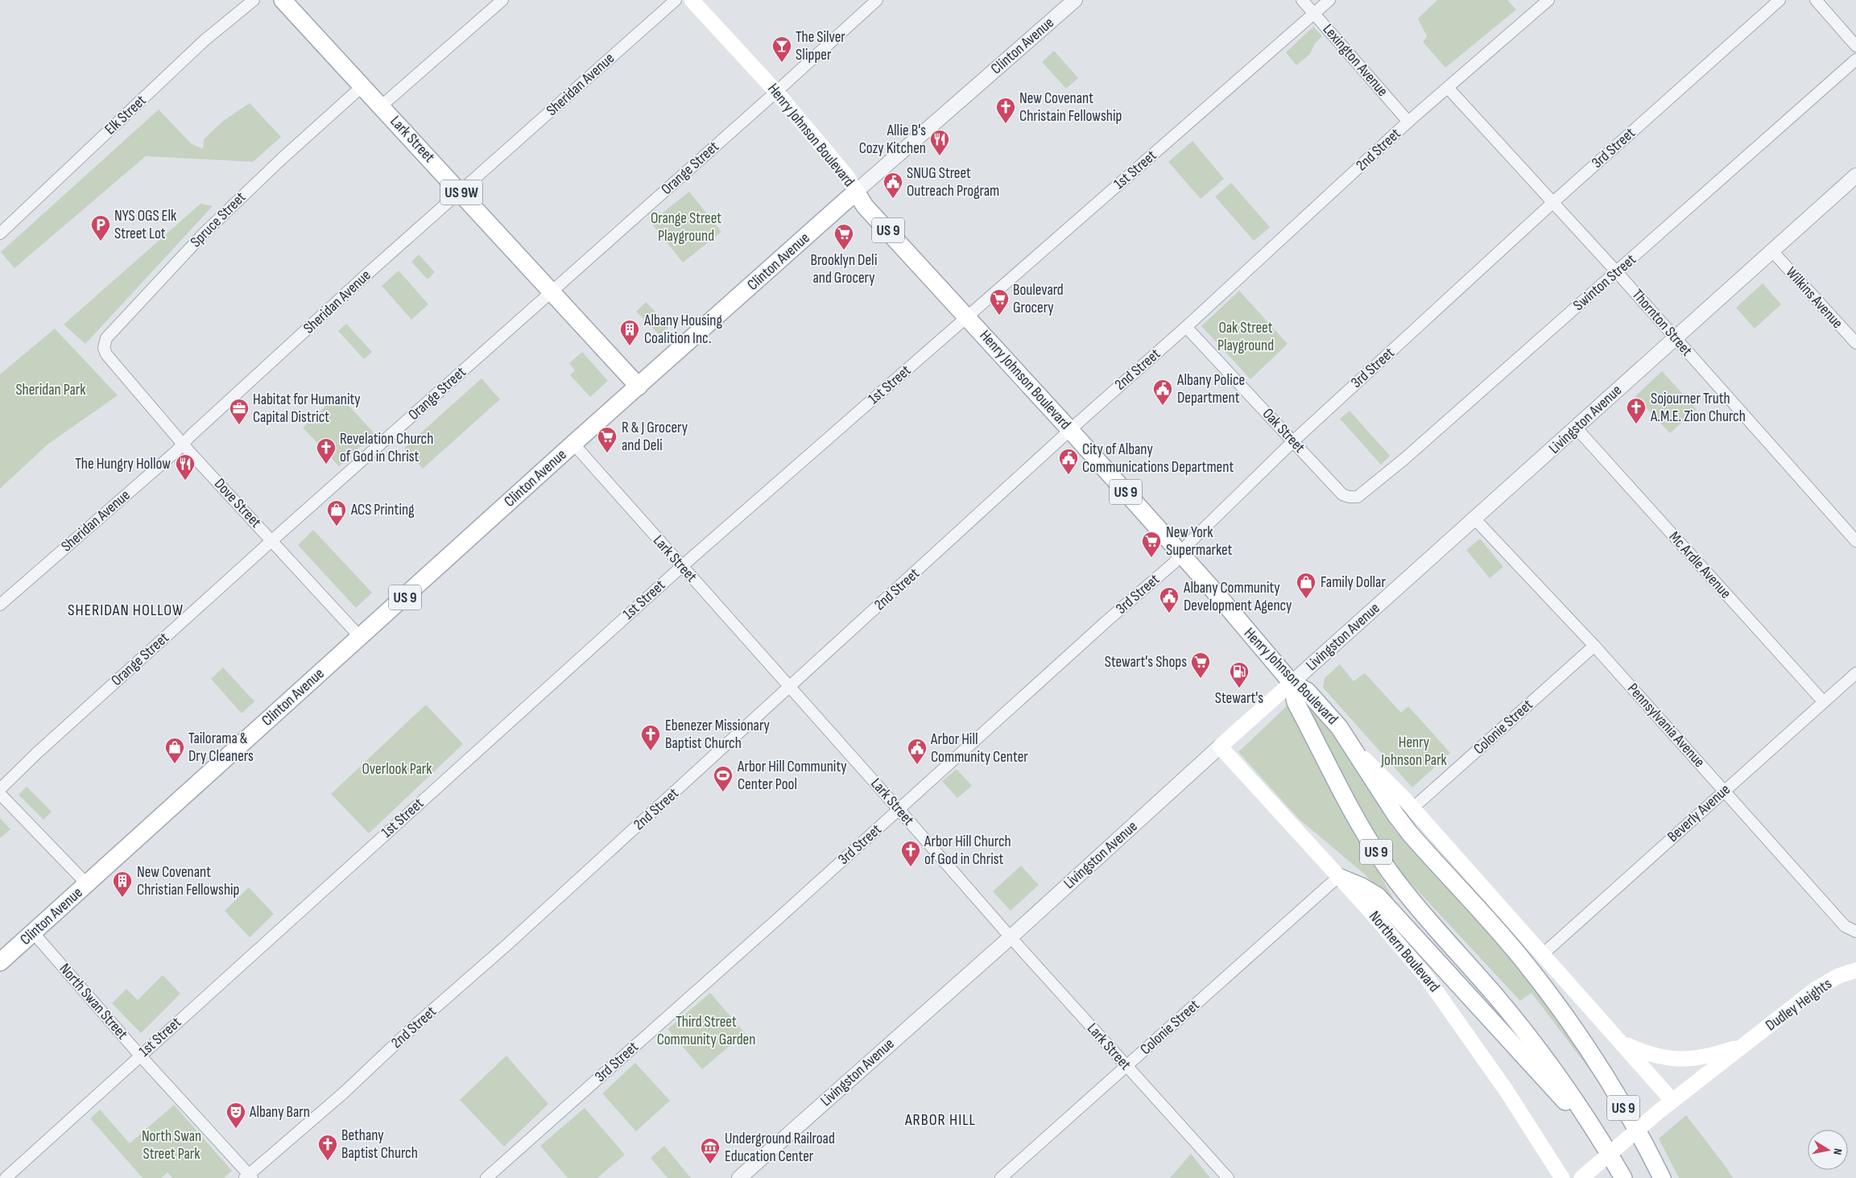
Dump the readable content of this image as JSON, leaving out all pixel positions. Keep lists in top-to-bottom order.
{
  "streets": {
    "main road": [
      "Clinton Avenue",
      "Henry Johnson Boulevard",
      "Lark Street",
      "US 9W",
      "US 9",
      "Livingston Avenue",
      "Northern Boulevard",
      "Dudley Heights"
    ],
    "street": [
      "Lexington Avenue",
      "Sheridan Avenue",
      "Elk Street",
      "3rd Street",
      "2nd Street",
      "Orange Street",
      "1st Street",
      "Spruce Street",
      "Swinton Street",
      "Wilkins Avenue",
      "Thornton Street",
      "Oak Street",
      "Dove Street",
      "Mc Ardle Avenue",
      "Pennsylvania Avenue",
      "Colonie Street",
      "Beverly Avenue",
      "North Swan Street"
    ]
  },
  "crossings": [
    ["Clinton Avenue", "Henry Johnson Boulevard"],
    ["Clinton Avenue", "Lark Street"],
    ["Clinton Avenue", "Dove Street"],
    ["Clinton Avenue", "North Swan Street"],
    ["Lexington Avenue", "2nd Street"],
    ["Lexington Avenue", "1st Street"],
    ["Sheridan Avenue", "Lark Street"],
    ["Sheridan Avenue", "Dove Street"],
    ["Henry Johnson Boulevard", "3rd Street"],
    ["Henry Johnson Boulevard", "2nd Street"],
    ["Henry Johnson Boulevard", "Orange Street"],
    ["Henry Johnson Boulevard", "1st Street"],
    ["Henry Johnson Boulevard", "US 9"],
    ["Henry Johnson Boulevard", "Livingston Avenue"],
    ["Henry Johnson Boulevard", "Colonie Street"],
    ["Lark Street", "3rd Street"],
    ["Lark Street", "2nd Street"],
    ["Lark Street", "Orange Street"],
    ["Lark Street", "1st Street"],
    ["Lark Street", "Spruce Street"],
    ["Lark Street", "Livingston Avenue"],
    ["Lark Street", "Colonie Street"],
    ["3rd Street", "Thornton Street"],
    ["3rd Street", "Oak Street"],
    ["2nd Street", "Thornton Street"],
    ["2nd Street", "Oak Street"],
    ["2nd Street", "North Swan Street"],
    ["Orange Street", "Dove Street"],
    ["1st Street", "North Swan Street"],
    ["Spruce Street", "Dove Street"],
    ["US 9", "Livingston Avenue"],
    ["Swinton Street", "Thornton Street"],
    ["Swinton Street", "Oak Street"],
    ["Wilkins Avenue", "Livingston Avenue"],
    ["Thornton Street", "Livingston Avenue"],
    ["Livingston Avenue", "Mc Ardle Avenue"],
    ["Livingston Avenue", "Pennsylvania Avenue"],
    ["Livingston Avenue", "Northern Boulevard"],
    ["Mc Ardle Avenue", "Beverly Avenue"],
    ["Pennsylvania Avenue", "Colonie Street"],
    ["Pennsylvania Avenue", "Beverly Avenue"],
    ["Colonie Street", "Northern Boulevard"]
  ],
  "districts": ["SHERIDAN HOLLOW", "ARBOR HILL"],
  "parks": [
    "Orange Street Playground",
    "Oak Street Playground",
    "Sheridan Park",
    "Henry Johnson Park",
    "Overlook Park",
    "Third Street Community Garden",
    "North Swan Street Park"
  ],
  "places": {
    "bar": ["The Silver Slipper"],
    "church": [
      "New Covenant Christain Fellowship",
      "Sojourner Truth A.M.E. Zion Church",
      "Revelation Church of God in Christ",
      "Ebenezer Missionary Baptist Church",
      "Arbor Hill Church of God in Christ",
      "Bethany Baptist Church"
    ],
    "restaurant": ["Allie B's Cozy Kitchen", "The Hungry Hollow"],
    "public building": [
      "SNUG Street Outreach Program",
      "Albany Police Department",
      "City of Albany Communications Department",
      "Albany Community Development Agency",
      "Arbor Hill Community Center"
    ],
    "parking": ["NYS OGS Elk Street Lot"],
    "supermarket": [
      "Brooklyn Deli and Grocery",
      "Boulevard Grocery",
      "R & J Grocery and Deli",
      "New York Supermarket",
      "Stewart's Shops"
    ],
    "building": ["Albany Housing Coalition Inc.", "New Covenant Christian Fellowship"],
    "office": ["Habitat for Humanity Capital District"],
    "shop": ["ACS Printing", "Family Dollar", "Tailorama & Dry Cleaners"],
    "fuel station": ["Stewart's"],
    "sports": ["Arbor Hill Community Center Pool"],
    "theatre": ["Albany Barn"],
    "museum": ["Underground Railroad Education Center"]
  },
  "north": "right"
}
